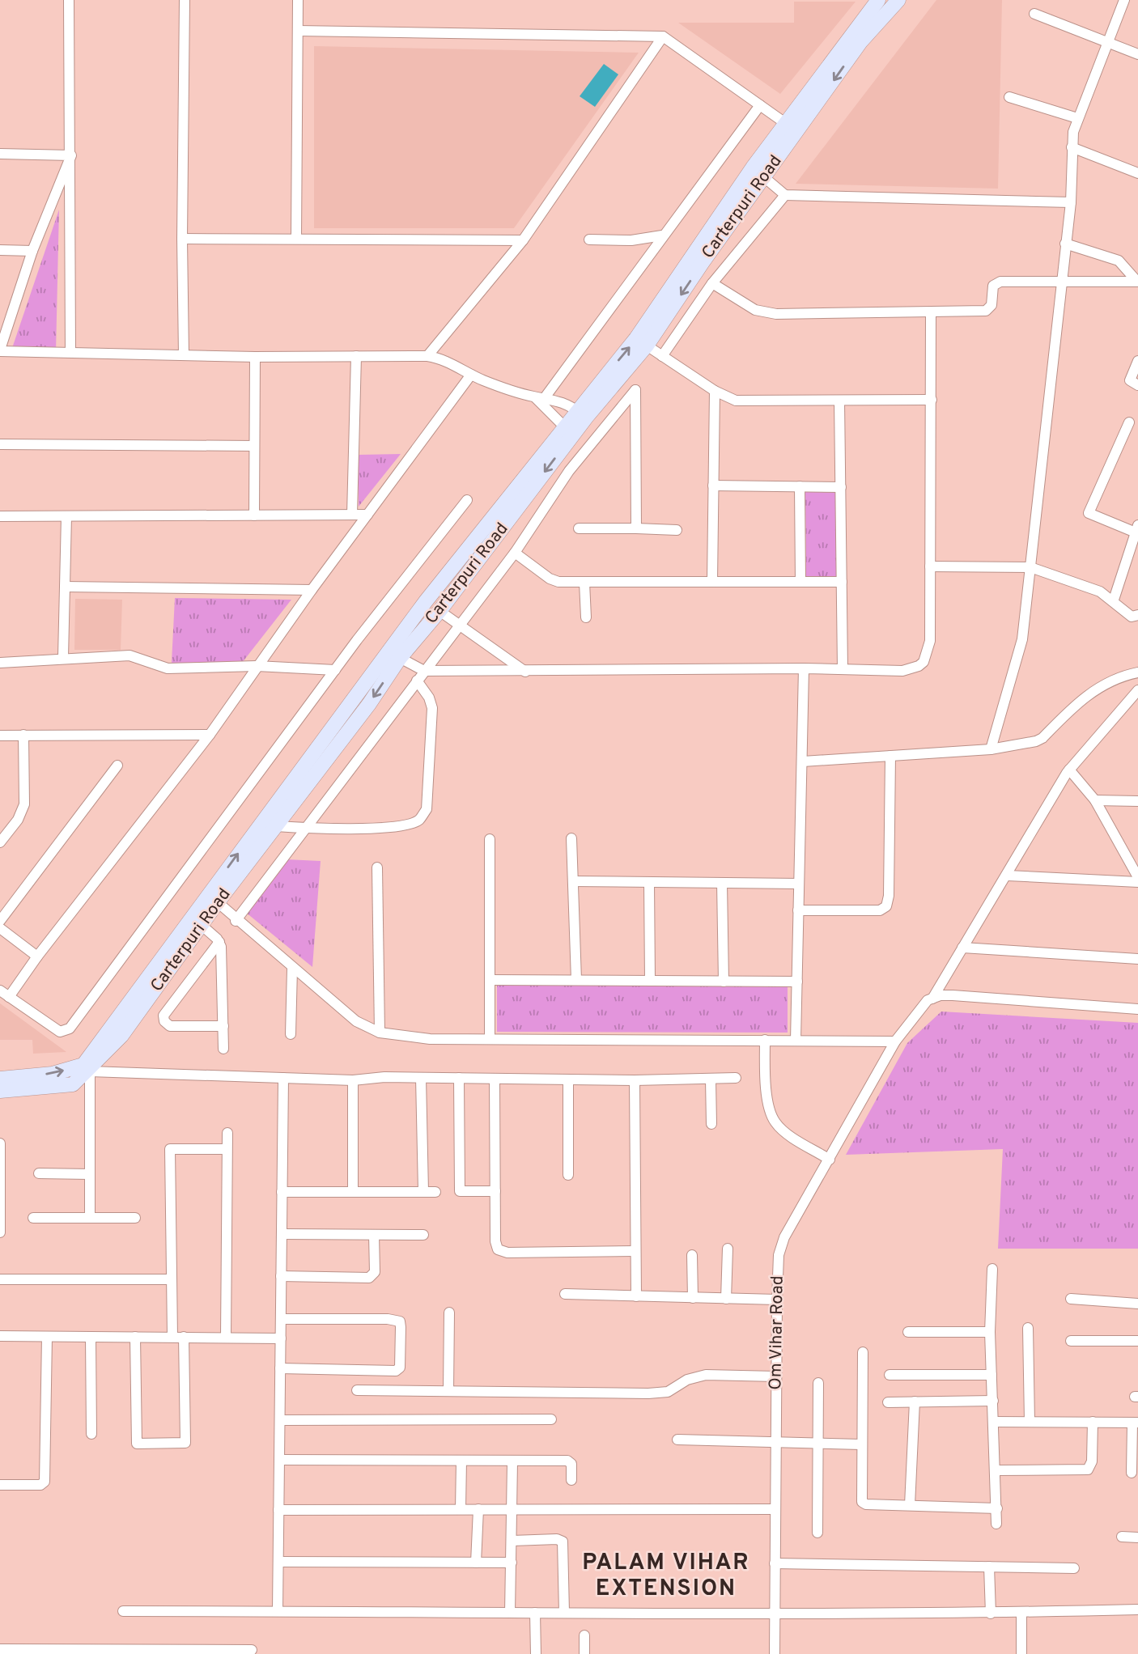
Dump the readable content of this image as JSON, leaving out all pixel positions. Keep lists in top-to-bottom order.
{
  "streets": {
    "main road": ["Carterpuri Road"],
    "street": ["Om Vihar Road"]
  },
  "districts": ["PALAM VIHAR EXTENSION"]
}
